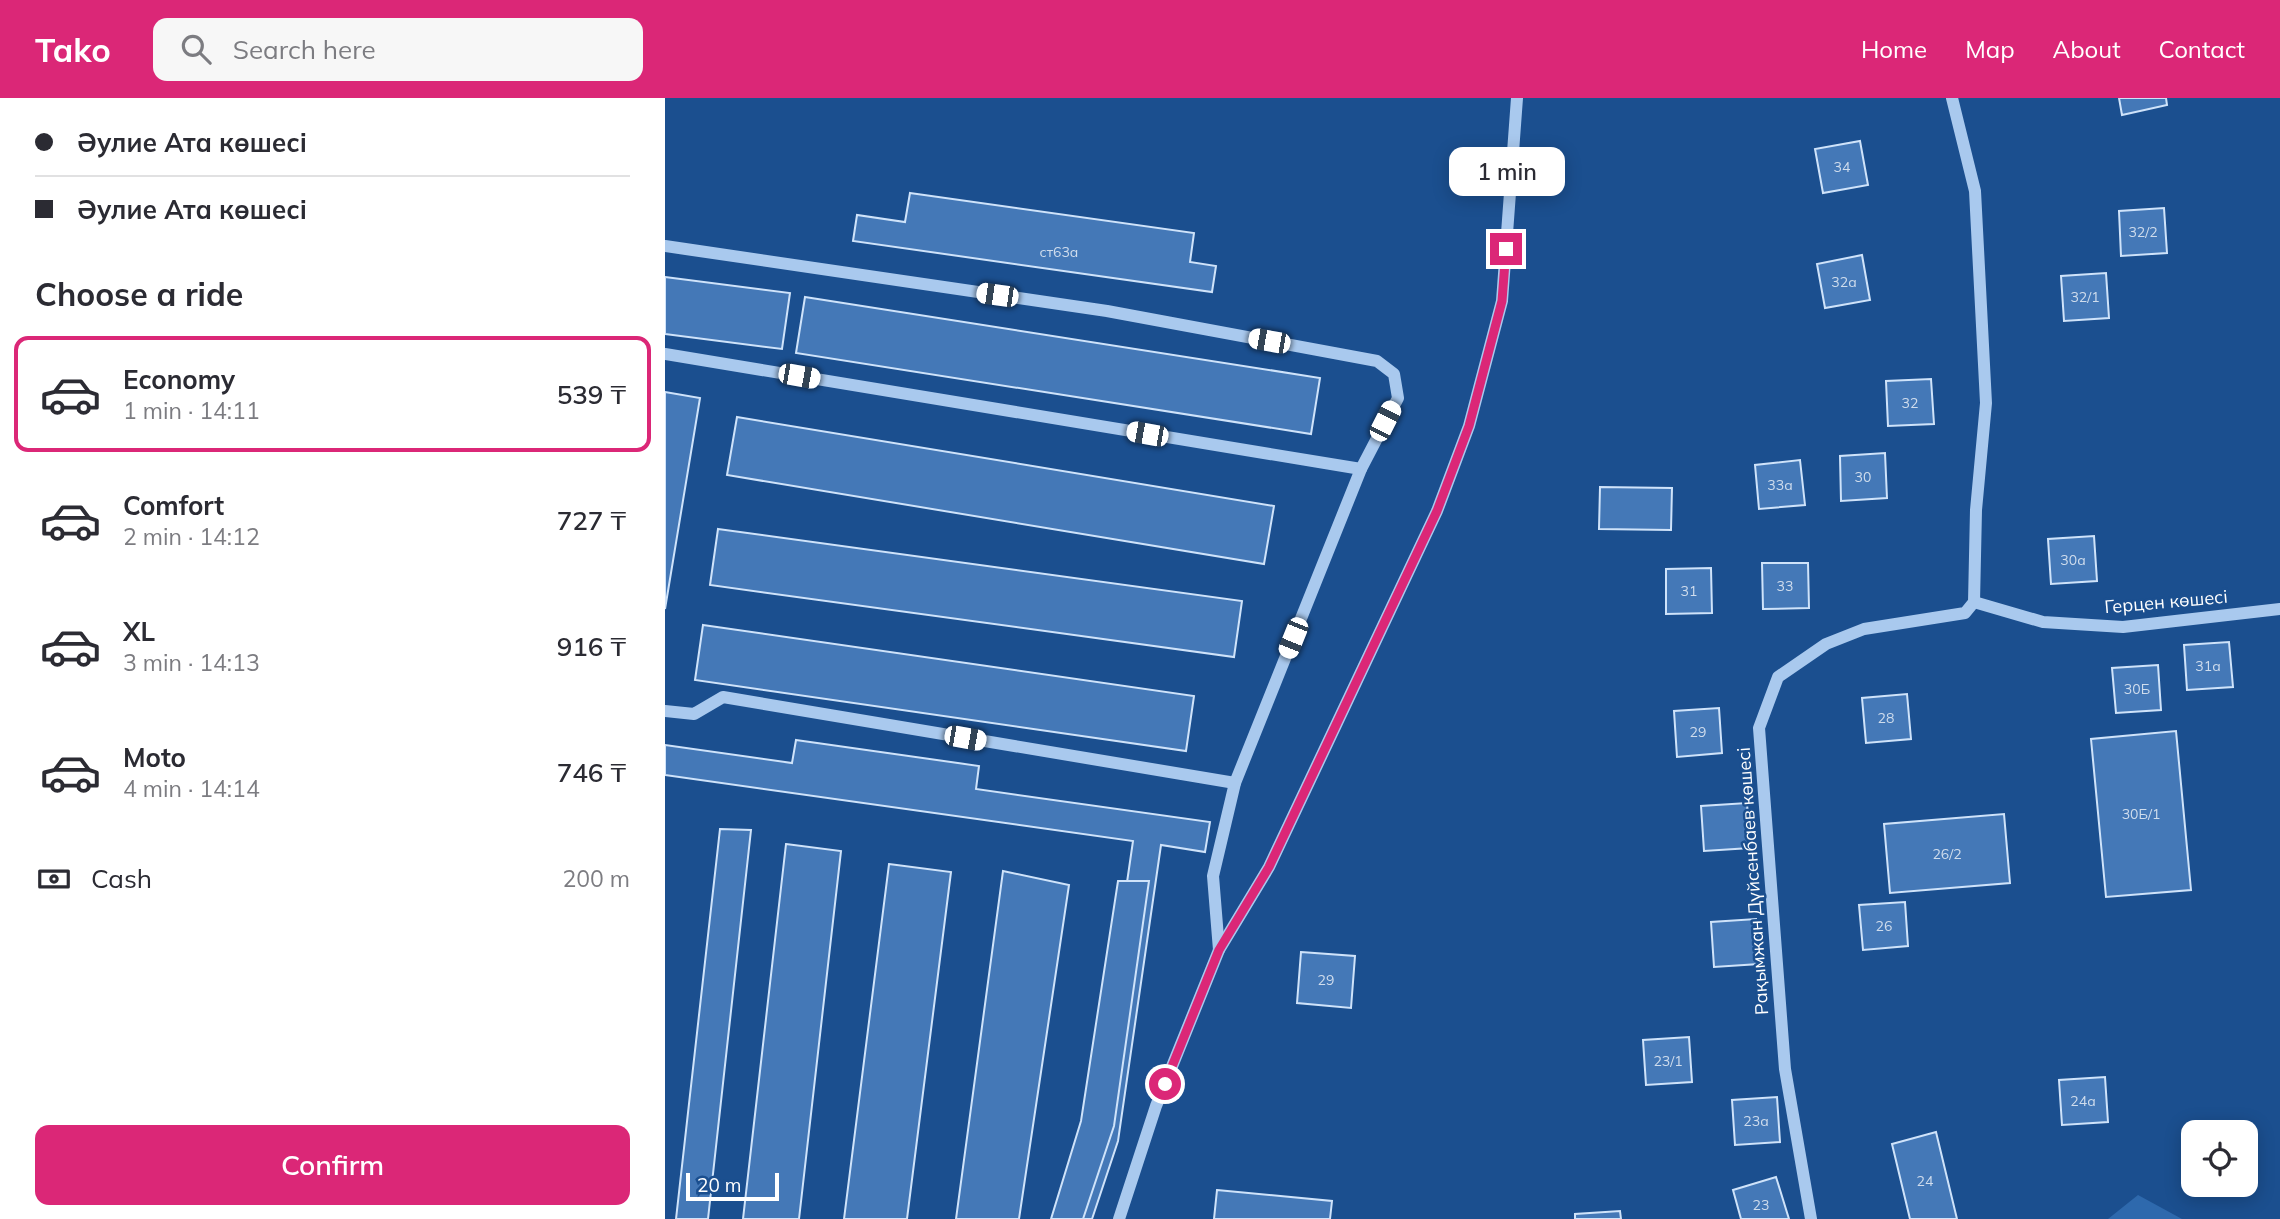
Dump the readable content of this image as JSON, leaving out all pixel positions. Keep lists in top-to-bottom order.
{
  "streets": {
    "street": ["Герцен көшесі", "Рақымжан Дүйсенбаев көшесі"]
  },
  "crossings": [
    ["Герцен көшесі", "Рақымжан Дүйсенбаев көшесі"]
  ],
  "house_numbers": [
    "34",
    "32/2",
    "ст63а",
    "32а",
    "32/1",
    "32",
    "30",
    "33а",
    "30а",
    "33",
    "31",
    "31а",
    "30Б",
    "28",
    "29",
    "30Б/1",
    "26/2",
    "26",
    "29",
    "23/1",
    "24а",
    "23а",
    "24",
    "23"
  ],
  "scale_bar": "20 m",
  "page": {
    "header": "Tako",
    "search": "Search here",
    "nav": [
      "Home",
      "Map",
      "About",
      "Contact"
    ],
    "banner": ["Әулие Ата көшесі", "Әулие Ата көшесі"],
    "bubble": "1 min",
    "heading": "Choose a ride",
    "list": [
      {
        "name": "Economy",
        "note": "1 min · 14:11",
        "value": "539 ₸"
      },
      {
        "name": "Comfort",
        "note": "2 min · 14:12",
        "value": "727 ₸"
      },
      {
        "name": "XL",
        "note": "3 min · 14:13",
        "value": "916 ₸"
      },
      {
        "name": "Moto",
        "note": "4 min · 14:14",
        "value": "746 ₸"
      }
    ],
    "pay": ["Cash", "200 m"],
    "buttons": "Confirm",
    "scale": "20 m"
  }
}
